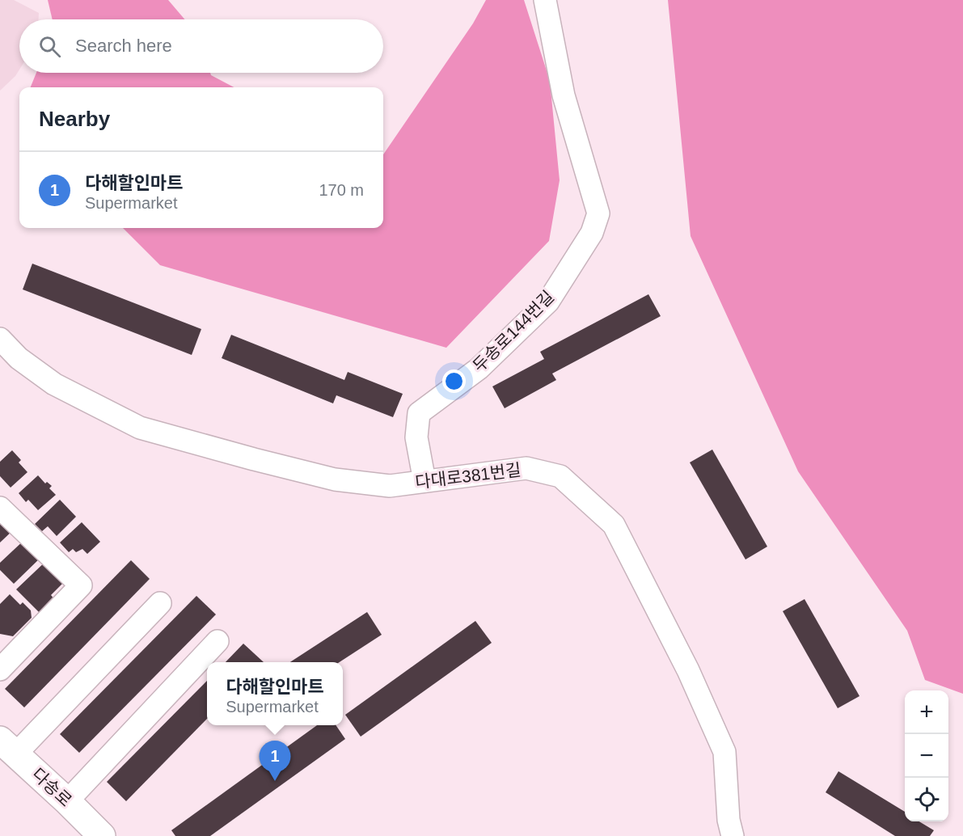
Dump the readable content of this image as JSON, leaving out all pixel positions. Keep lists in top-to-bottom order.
{
  "streets": {
    "main road": ["다송로"],
    "street": ["두송로144번길", "다대로381번길"]
  },
  "crossings": [
    ["두송로144번길", "다대로381번길"]
  ],
  "page": {
    "search": "Search here",
    "heading": "Nearby",
    "list": [
      {
        "mark": "1",
        "name": "다해할인마트",
        "note": "Supermarket",
        "value": "170 m"
      }
    ],
    "popup": ["다해할인마트", "Supermarket"],
    "map_buttons": ["+", "−"],
    "pins": "1"
  }
}
